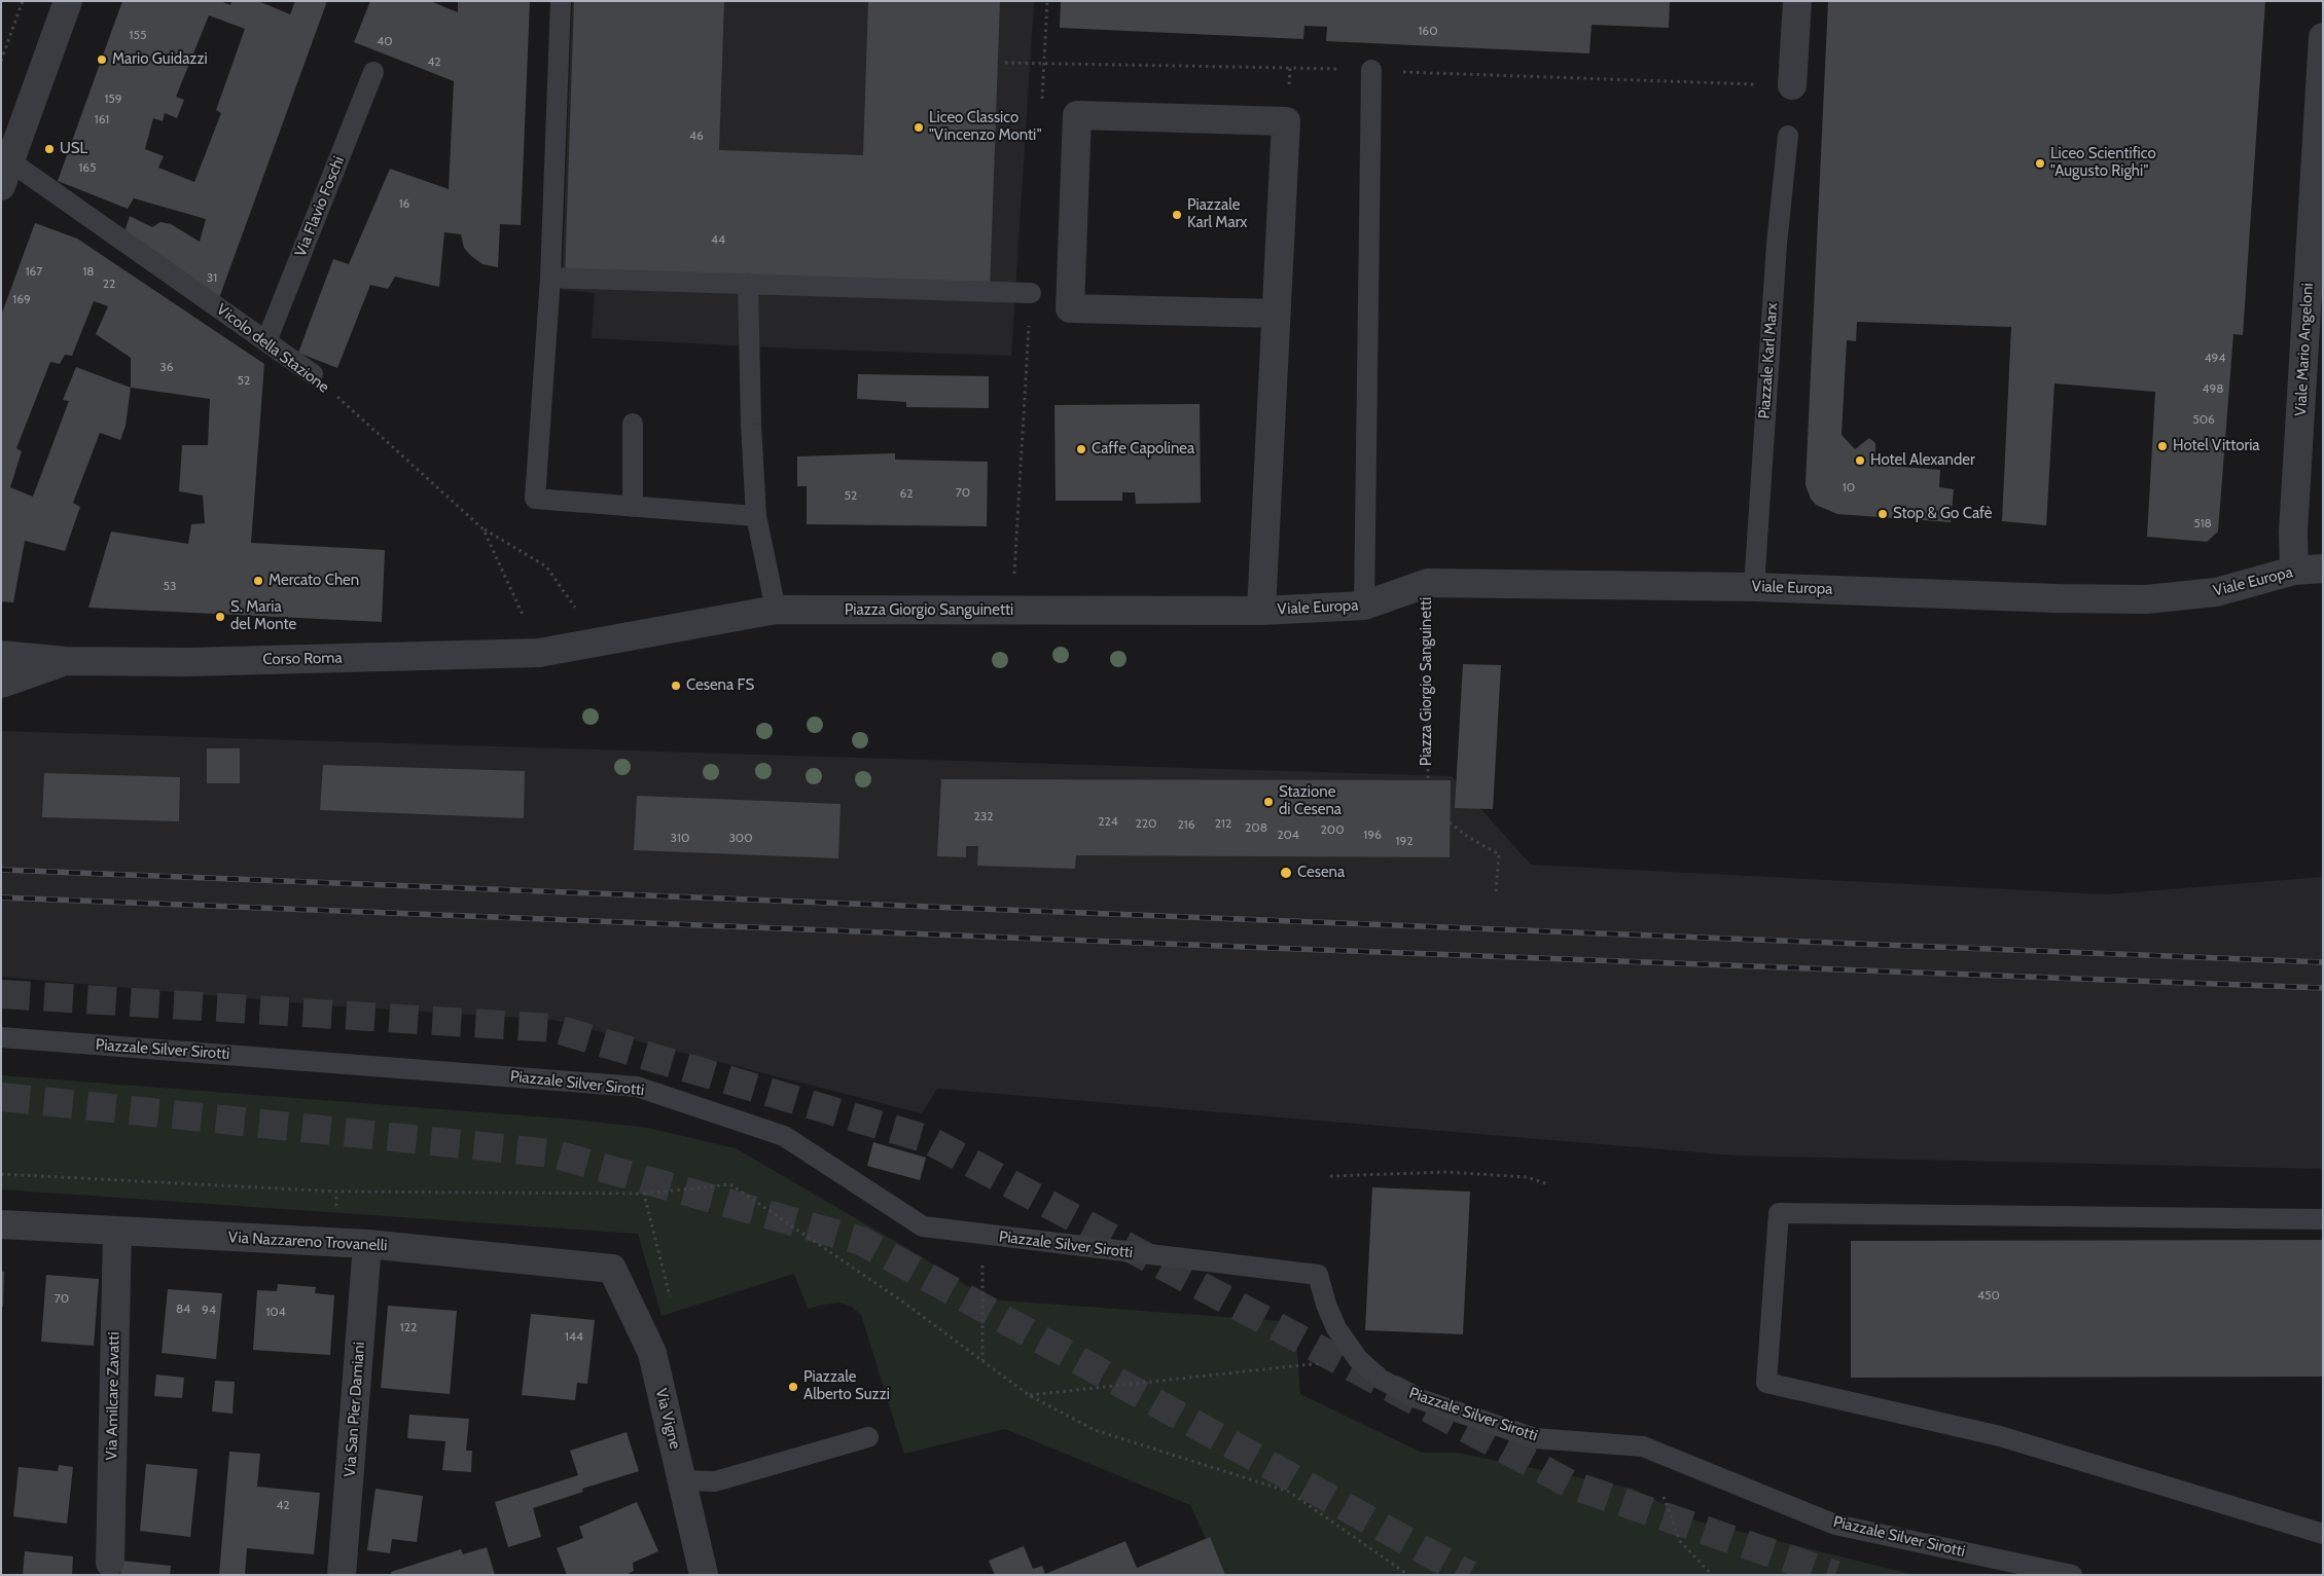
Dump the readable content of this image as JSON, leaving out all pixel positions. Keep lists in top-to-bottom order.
{
  "streets": {
    "street": [
      "Viale Mario Angeloni",
      "Viale Europa",
      "Piazza Giorgio Sanguinetti",
      "Corso Roma",
      "Via Nazzareno Trovanelli",
      "Via Amilcare Zavatti",
      "Via San Pier Damiani",
      "Via Vigne"
    ],
    "lane": [
      "Via Flavio Foschi",
      "Vicolo della Stazione",
      "Piazzale Karl Marx",
      "Piazzale Silver Sirotti"
    ]
  },
  "crossings": [
    ["Via Flavio Foschi", "Vicolo della Stazione"],
    ["Vicolo della Stazione", "Piazza Giorgio Sanguinetti"],
    ["Vicolo della Stazione", "Corso Roma"],
    ["Viale Mario Angeloni", "Viale Europa"],
    ["Piazzale Karl Marx", "Viale Europa"],
    ["Viale Europa", "Piazza Giorgio Sanguinetti"],
    ["Piazza Giorgio Sanguinetti", "Corso Roma"],
    ["Via Nazzareno Trovanelli", "Via Amilcare Zavatti"],
    ["Via Nazzareno Trovanelli", "Via San Pier Damiani"],
    ["Via Nazzareno Trovanelli", "Via Vigne"]
  ],
  "places": [
    "Mario Guidazzi",
    "Liceo Classico \"Vincenzo Monti\"",
    "USL",
    "Liceo Scientifico \"Augusto Righi\"",
    "Piazzale Karl Marx",
    "Hotel Vittoria",
    "Caffe Capolinea",
    "Hotel Alexander",
    "Stop & Go Cafè",
    "Mercato Chen",
    "S. Maria del Monte",
    "Cesena FS",
    "Stazione di Cesena",
    "Cesena",
    "Piazzale Alberto Suzzi"
  ],
  "house_numbers": [
    "160",
    "155",
    "40",
    "42",
    "159",
    "161",
    "46",
    "165",
    "16",
    "44",
    "167",
    "18",
    "31",
    "22",
    "169",
    "494",
    "36",
    "52",
    "498",
    "506",
    "10",
    "70",
    "62",
    "52",
    "518",
    "53",
    "232",
    "224",
    "220",
    "212",
    "216",
    "208",
    "200",
    "204",
    "196",
    "310",
    "300",
    "192",
    "450",
    "70",
    "84",
    "94",
    "104",
    "122",
    "144",
    "42"
  ]
}
